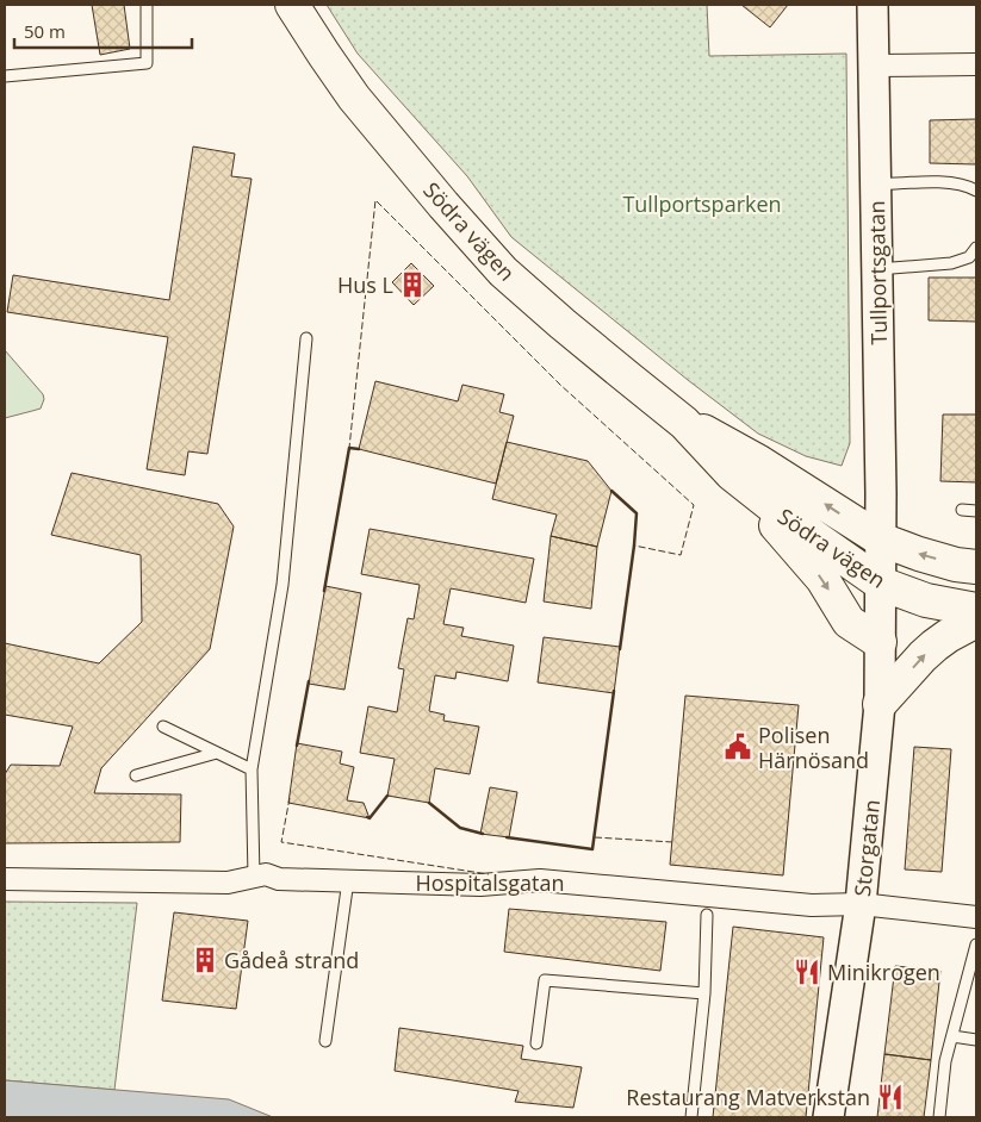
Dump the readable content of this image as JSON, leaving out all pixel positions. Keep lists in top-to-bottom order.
{
  "streets": {
    "highway": ["Södra vägen"],
    "main road": ["Tullportsgatan", "Storgatan"],
    "street": ["Hospitalsgatan"]
  },
  "crossings": [
    ["Södra vägen", "Tullportsgatan"],
    ["Södra vägen", "Storgatan"],
    ["Tullportsgatan", "Storgatan"],
    ["Storgatan", "Hospitalsgatan"]
  ],
  "parks": ["Tullportsparken"],
  "places": {
    "building": ["Hus L", "Gådeå strand"],
    "public building": ["Polisen Härnösand"],
    "restaurant": ["Minikrogen", "Restaurang Matverkstan"]
  },
  "scale_bar": "50 m"
}
